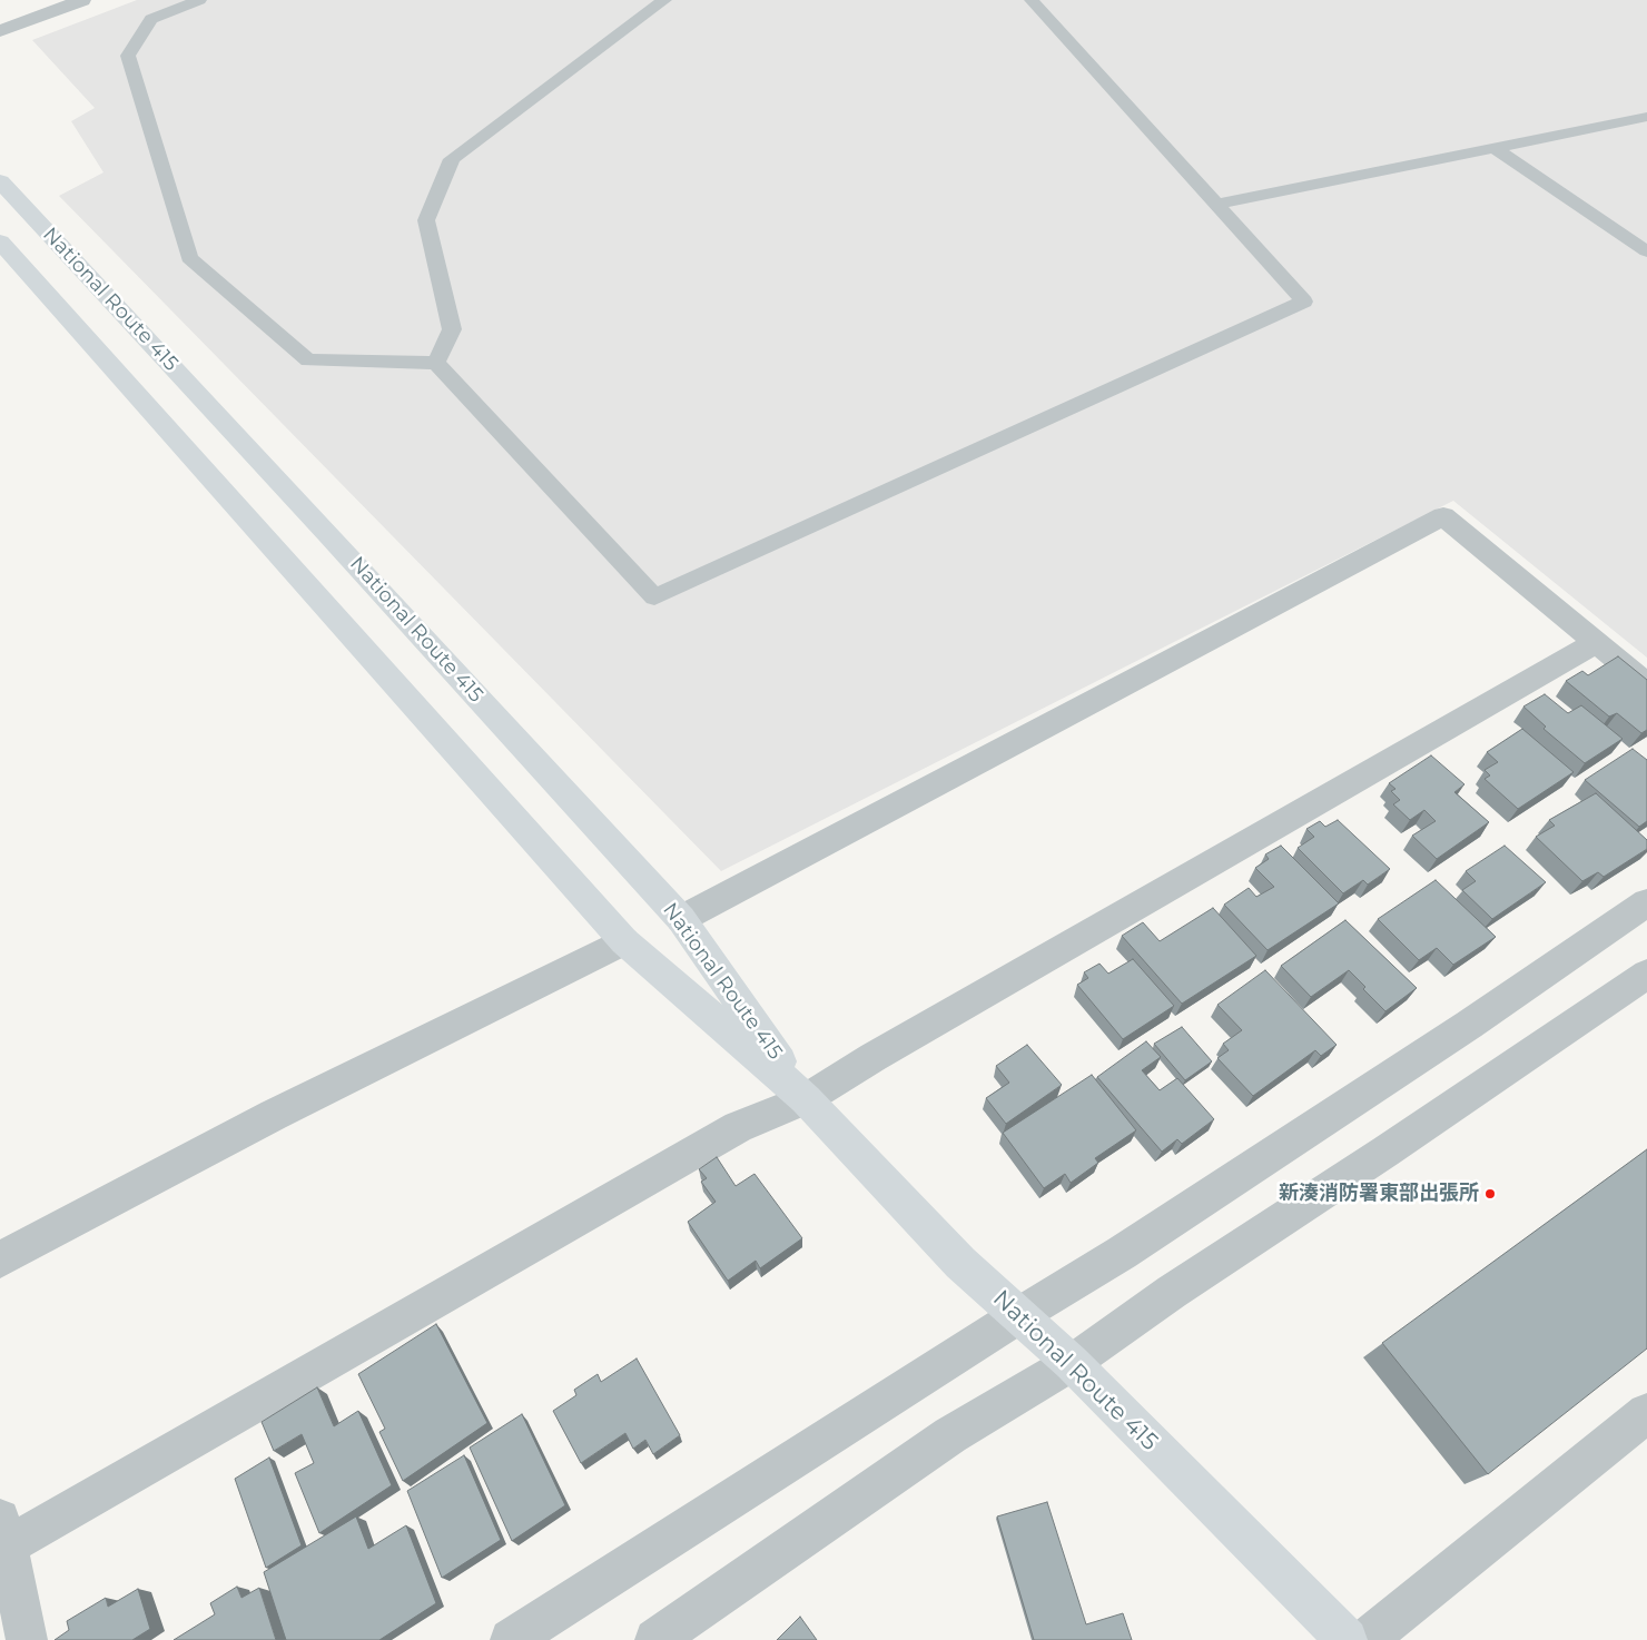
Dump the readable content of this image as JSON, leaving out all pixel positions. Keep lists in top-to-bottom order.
{
  "streets": {
    "highway": ["National Route 415"]
  },
  "places": ["新湊消防署東部出張所"]
}
